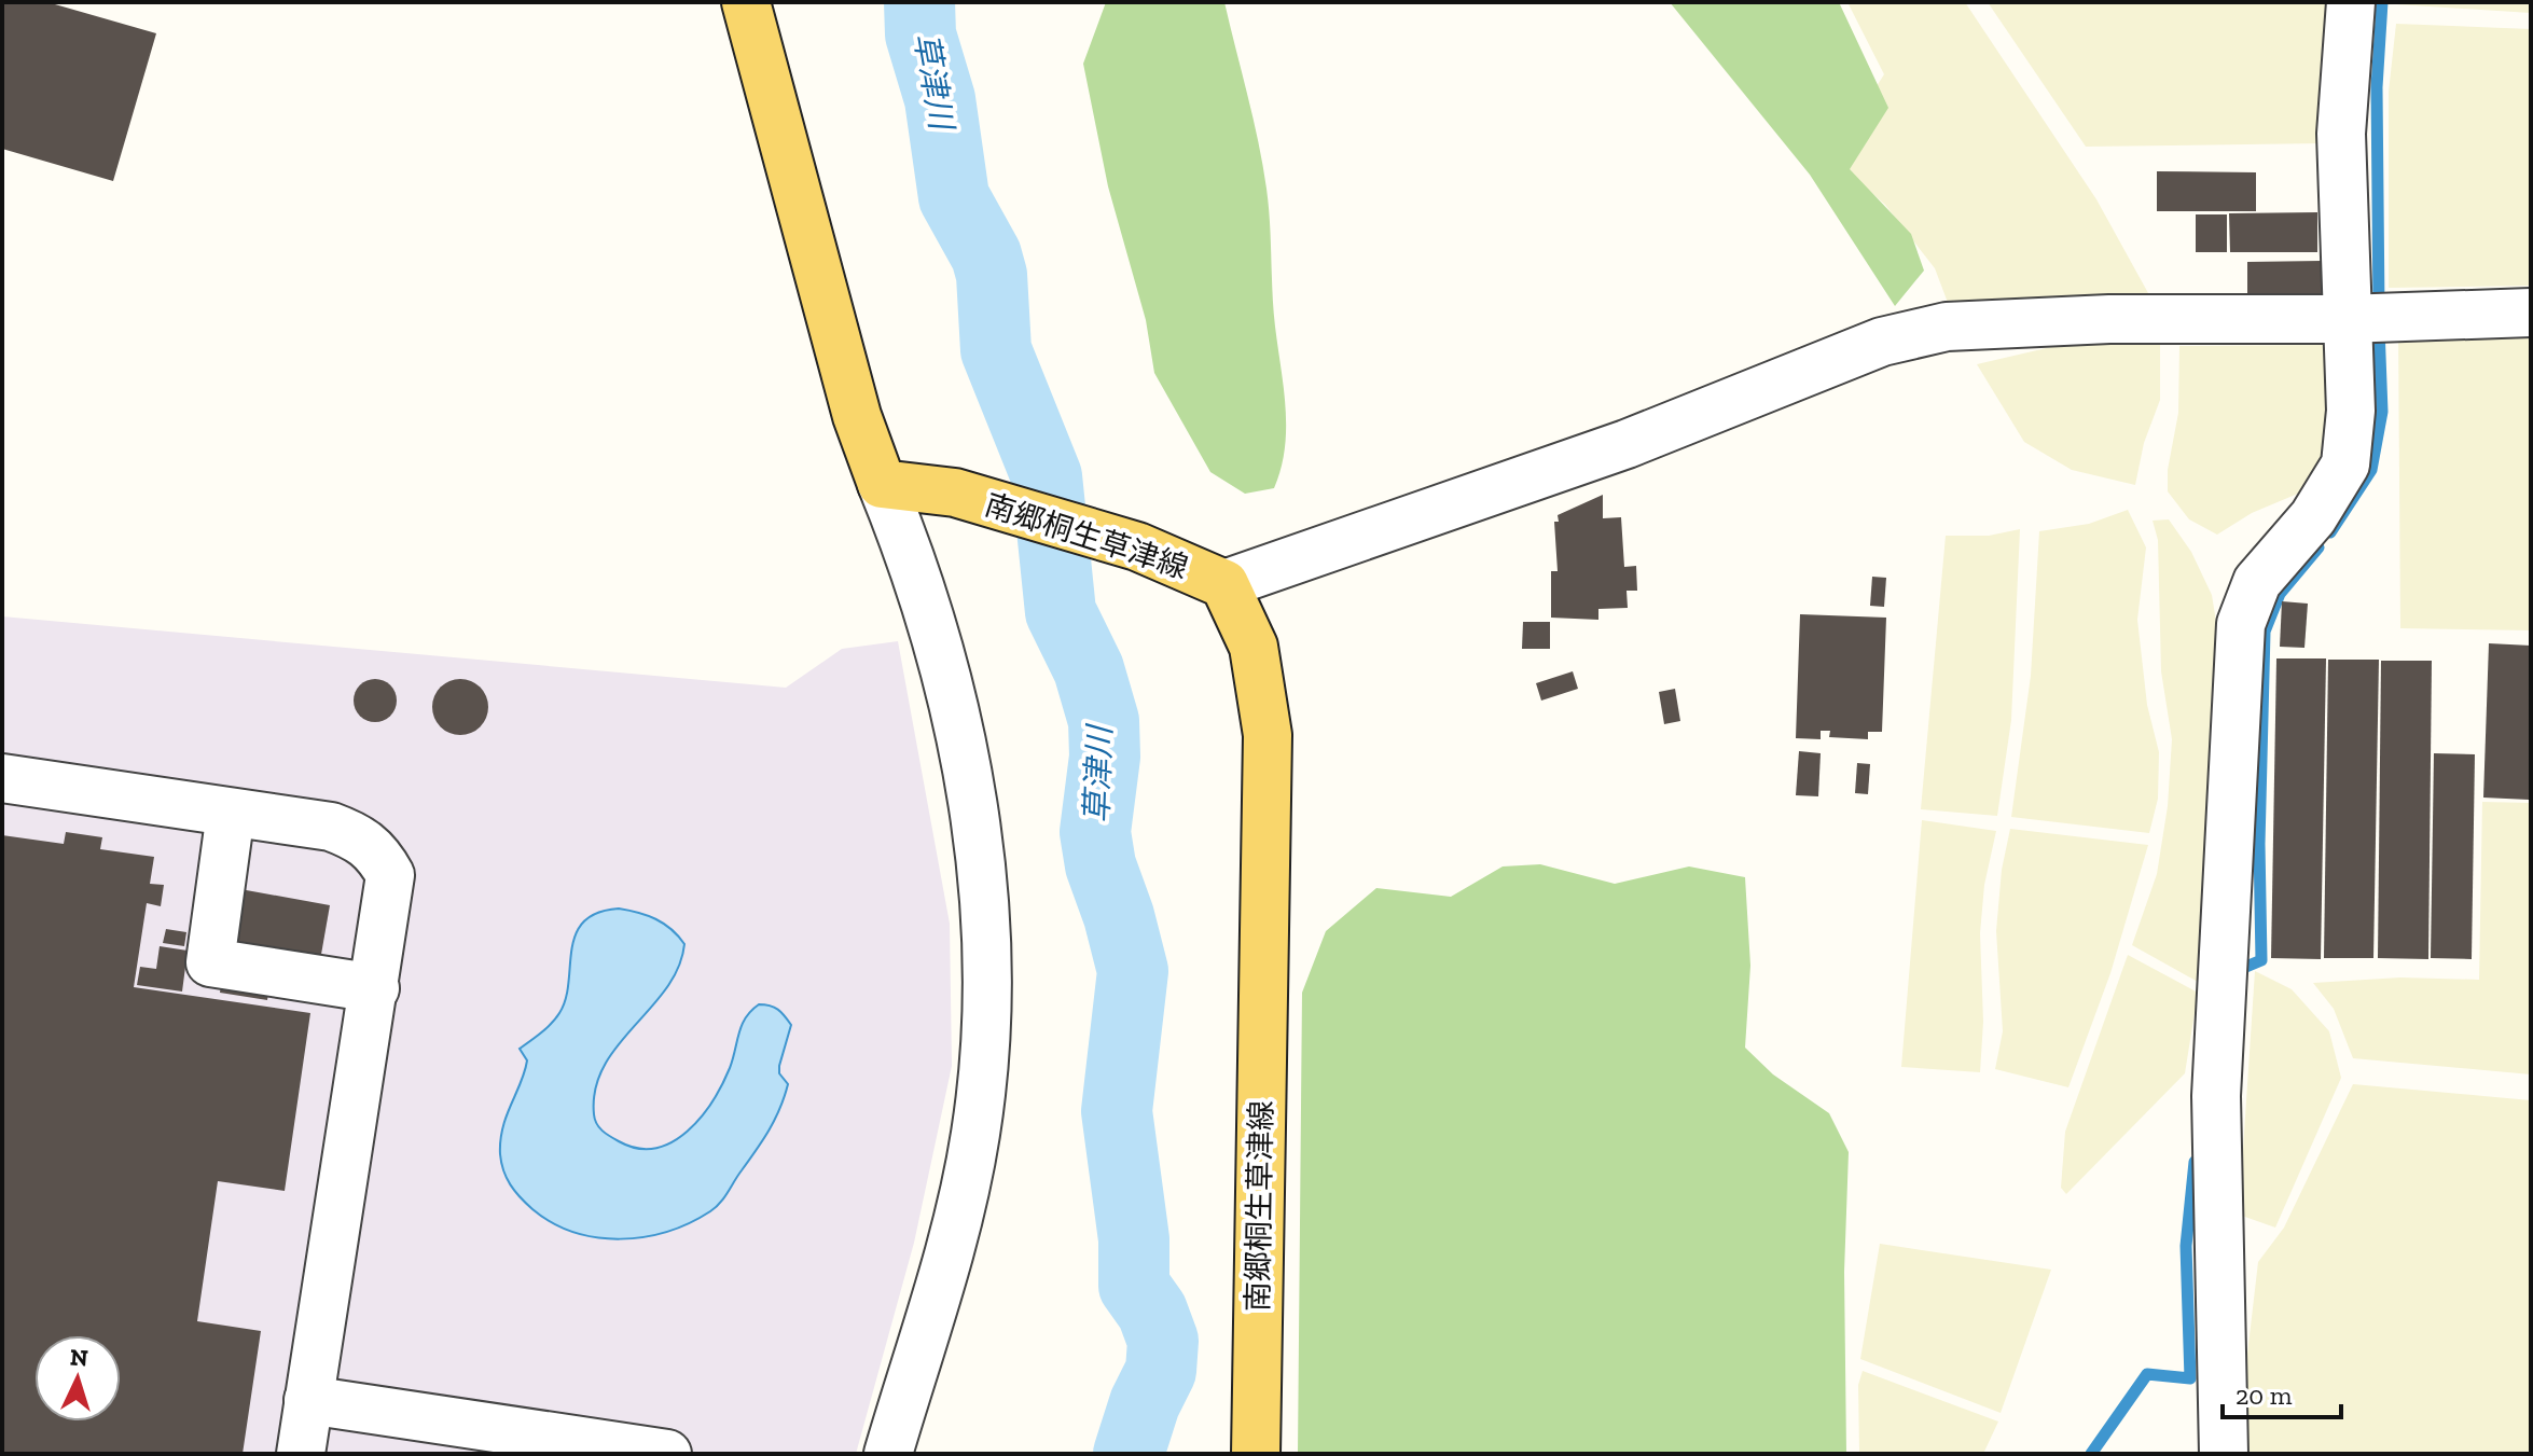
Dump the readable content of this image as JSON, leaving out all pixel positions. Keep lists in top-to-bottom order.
{
  "streets": {
    "main road": ["南郷桐生草津線"]
  },
  "water": ["草津川"],
  "scale_bar": "20 m",
  "north": "top"
}
